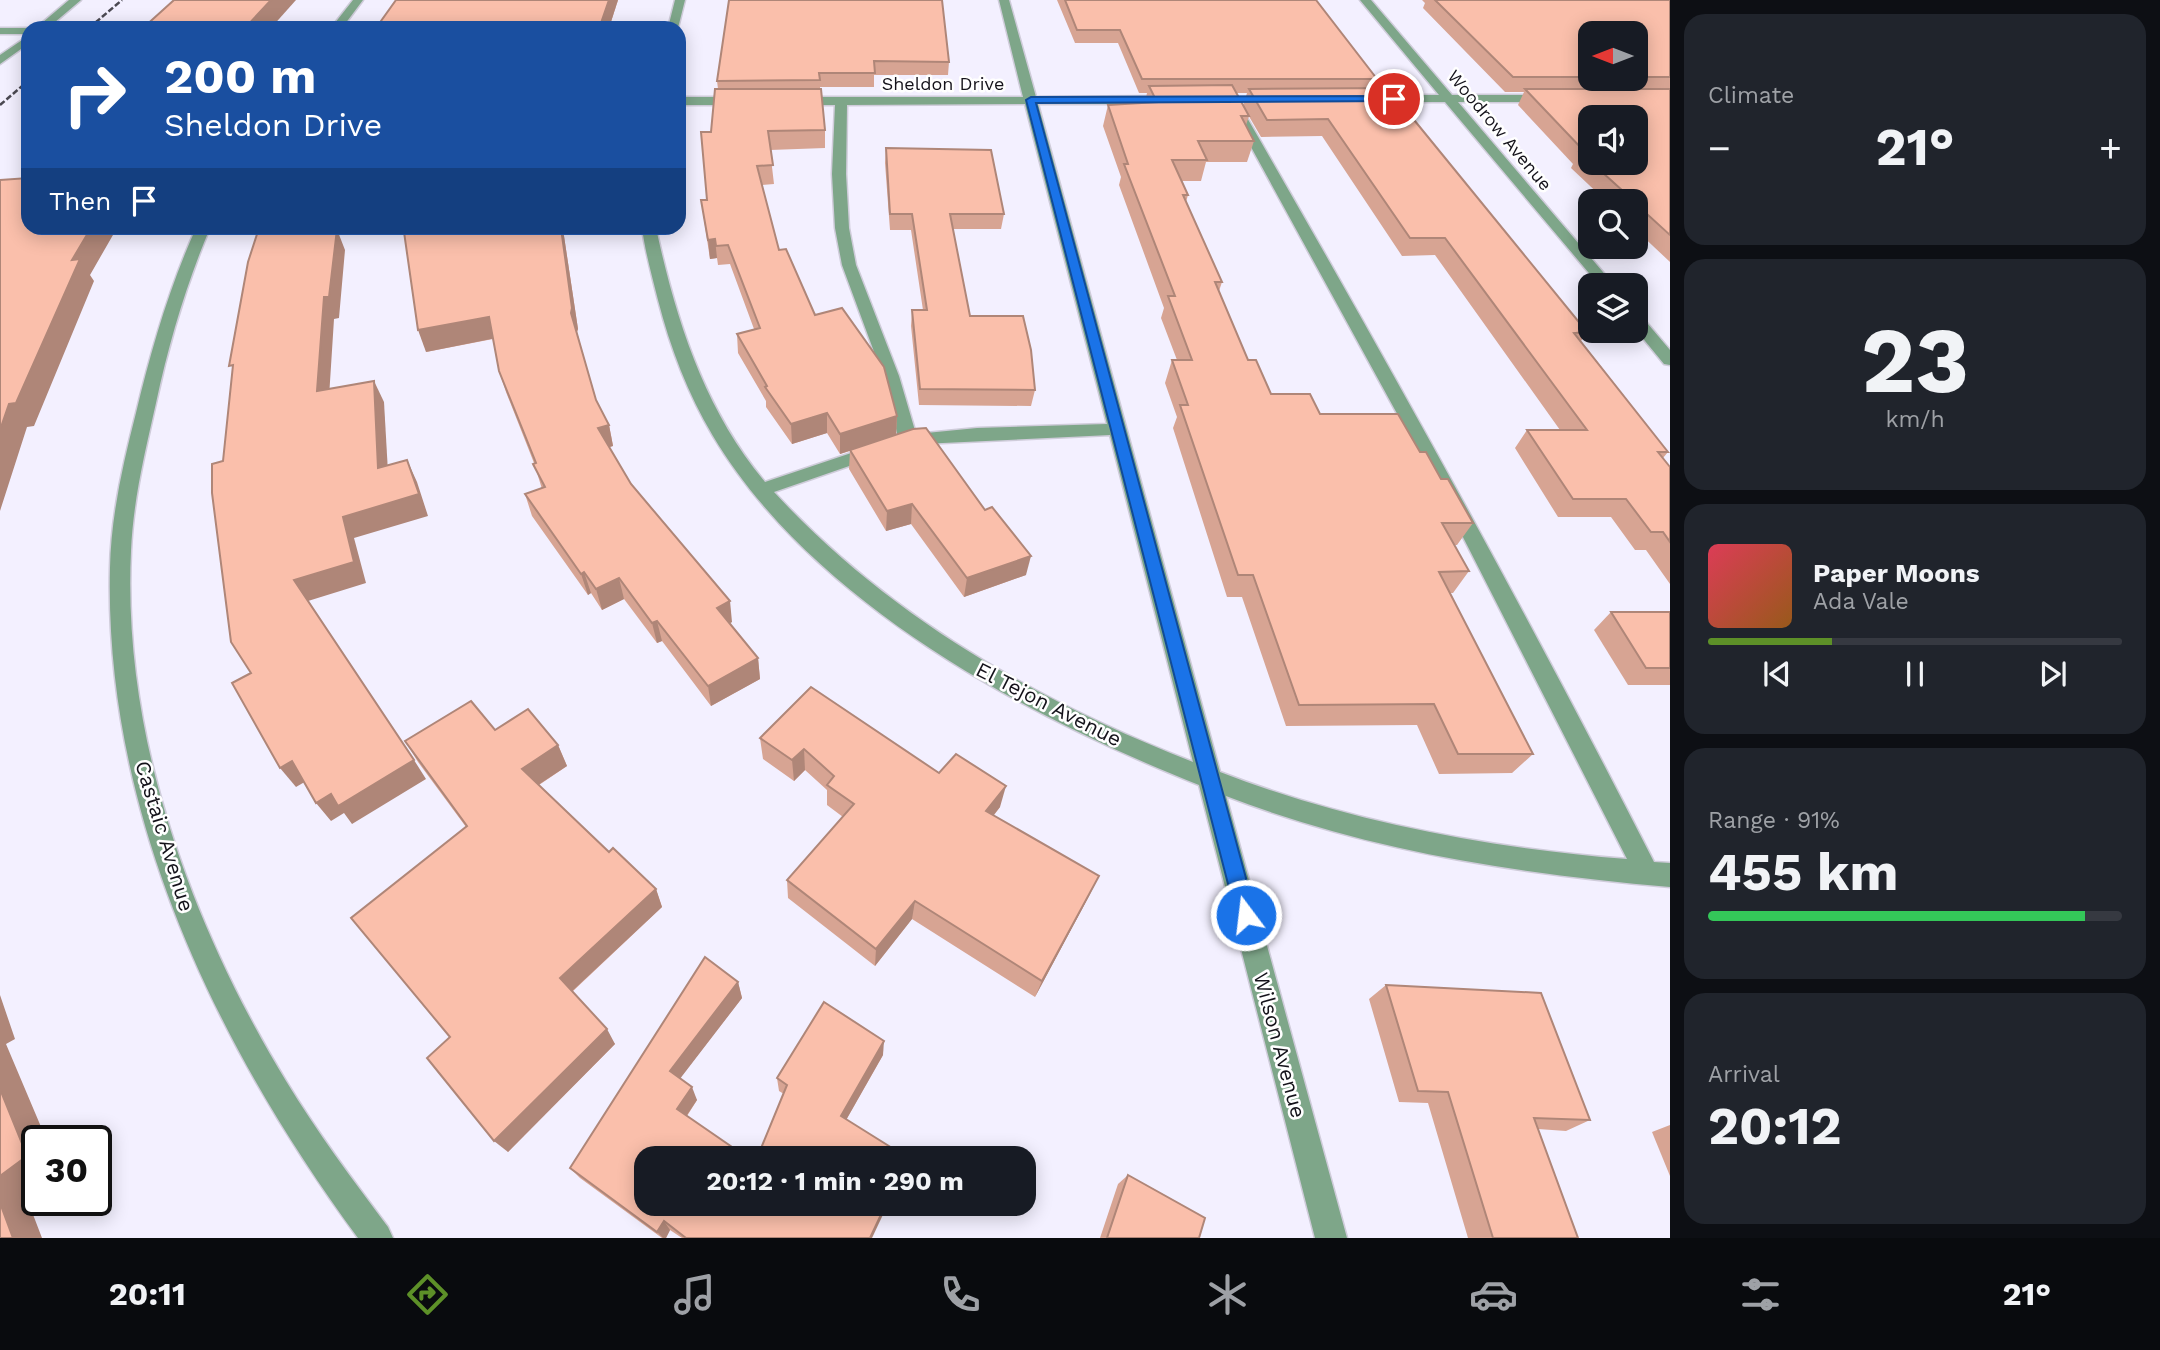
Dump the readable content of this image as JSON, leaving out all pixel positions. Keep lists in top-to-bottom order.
{
  "streets": {
    "street": [
      "Sheldon Drive",
      "Woodrow Avenue",
      "El Tejon Avenue",
      "Castaic Avenue",
      "Wilson Avenue"
    ]
  },
  "crossings": [
    ["Sheldon Drive", "Wilson Avenue"],
    ["El Tejon Avenue", "Wilson Avenue"]
  ],
  "north": "left",
  "page": {
    "tile": [
      "Climate",
      ["23", "km/h"],
      ["Range · 91%", "455 km"],
      ["Arrival", "20:12"]
    ],
    "turn": ["200 m", "Sheldon Drive"],
    "heat": ["−", "21°", "+"],
    "then": "Then",
    "song": ["Paper Moons", "Ada Vale"],
    "limit": "30",
    "trip": "20:12 · 1 min · 290 m",
    "tabs": ["20:11", "21°"]
  }
}
